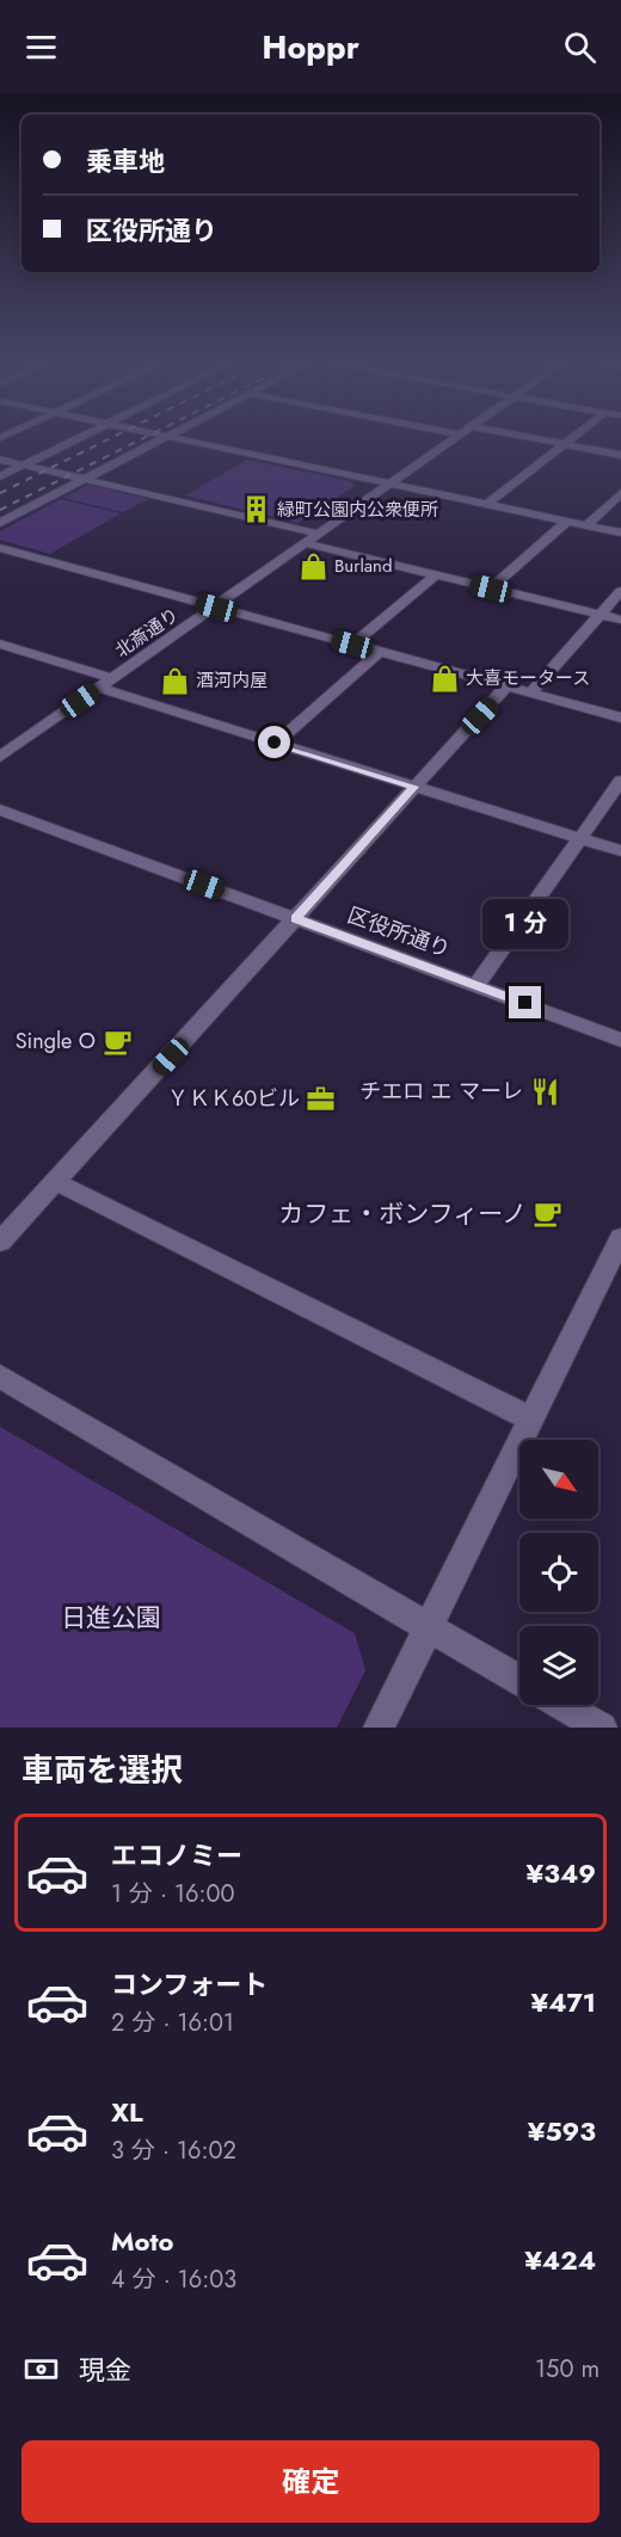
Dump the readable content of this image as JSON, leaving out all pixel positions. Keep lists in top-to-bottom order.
{
  "streets": {
    "street": ["北斎通り", "区役所通り"]
  },
  "parks": ["日進公園"],
  "places": {
    "building": ["緑町公園内公衆便所"],
    "shop": ["Burland", "大喜モータース", "酒河内屋"],
    "cafe": ["Single O", "カフェ・ボンフィーノ"],
    "restaurant": ["チエロ エ マーレ"],
    "office": ["ＹＫＫ６０ビル"]
  },
  "north": "bottom right",
  "page": {
    "header": "Hoppr",
    "banner": ["乗車地", "区役所通り"],
    "bubble": "1 分",
    "heading": "車両を選択",
    "list": [
      {
        "name": "エコノミー",
        "note": "1 分 · 16:00",
        "value": "¥349"
      },
      {
        "name": "コンフォート",
        "note": "2 分 · 16:01",
        "value": "¥471"
      },
      {
        "name": "XL",
        "note": "3 分 · 16:02",
        "value": "¥593"
      },
      {
        "name": "Moto",
        "note": "4 分 · 16:03",
        "value": "¥424"
      }
    ],
    "pay": ["現金", "150 m"],
    "buttons": "確定"
  }
}
